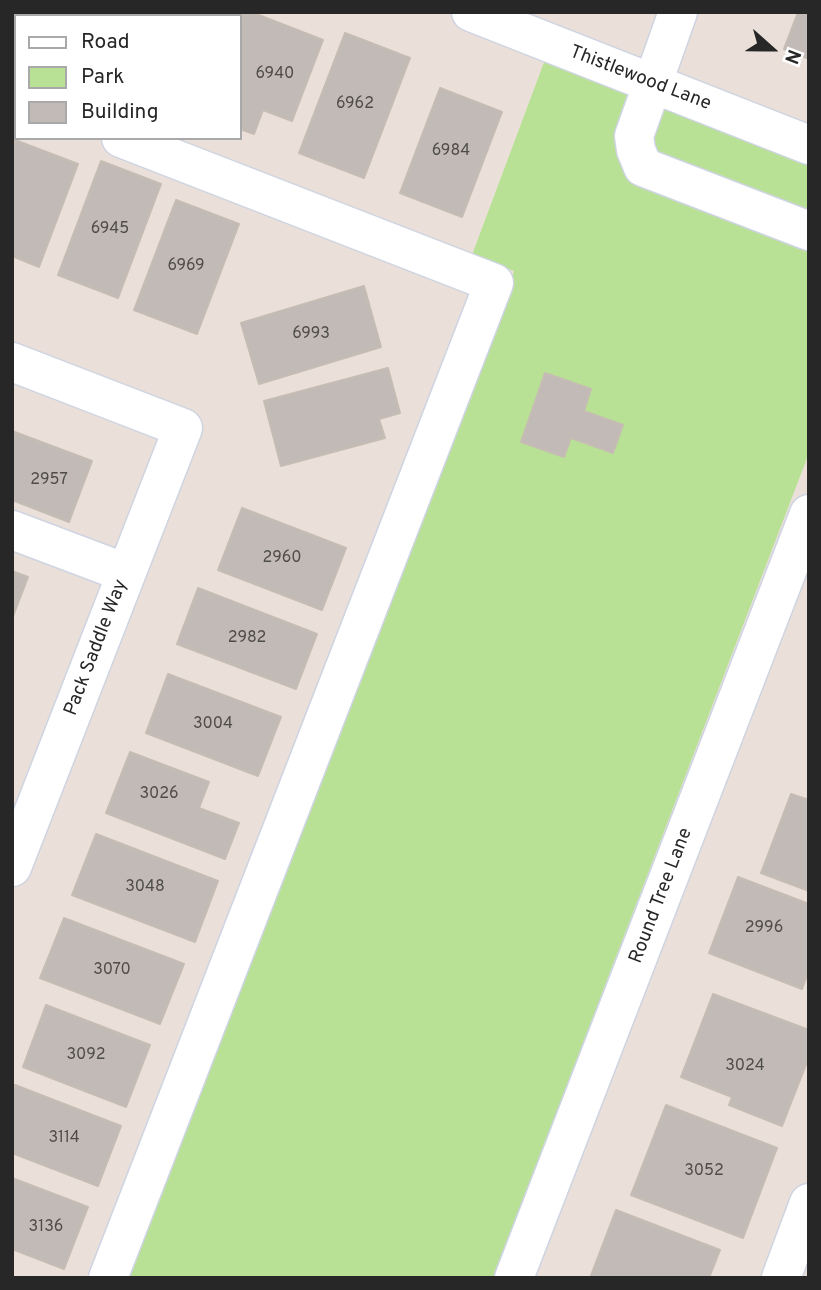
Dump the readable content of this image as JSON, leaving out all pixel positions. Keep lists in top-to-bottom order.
{
  "streets": {
    "street": ["Thistlewood Lane", "Pack Saddle Way", "Round Tree Lane"]
  },
  "house_numbers": [
    "6940",
    "6962",
    "6984",
    "6945",
    "6969",
    "6993",
    "2957",
    "2960",
    "2982",
    "3004",
    "3026",
    "3048",
    "2996",
    "3070",
    "3092",
    "3024",
    "3114",
    "3052",
    "3136"
  ],
  "legend": ["Road", "Park", "Building"],
  "north": "right"
}
